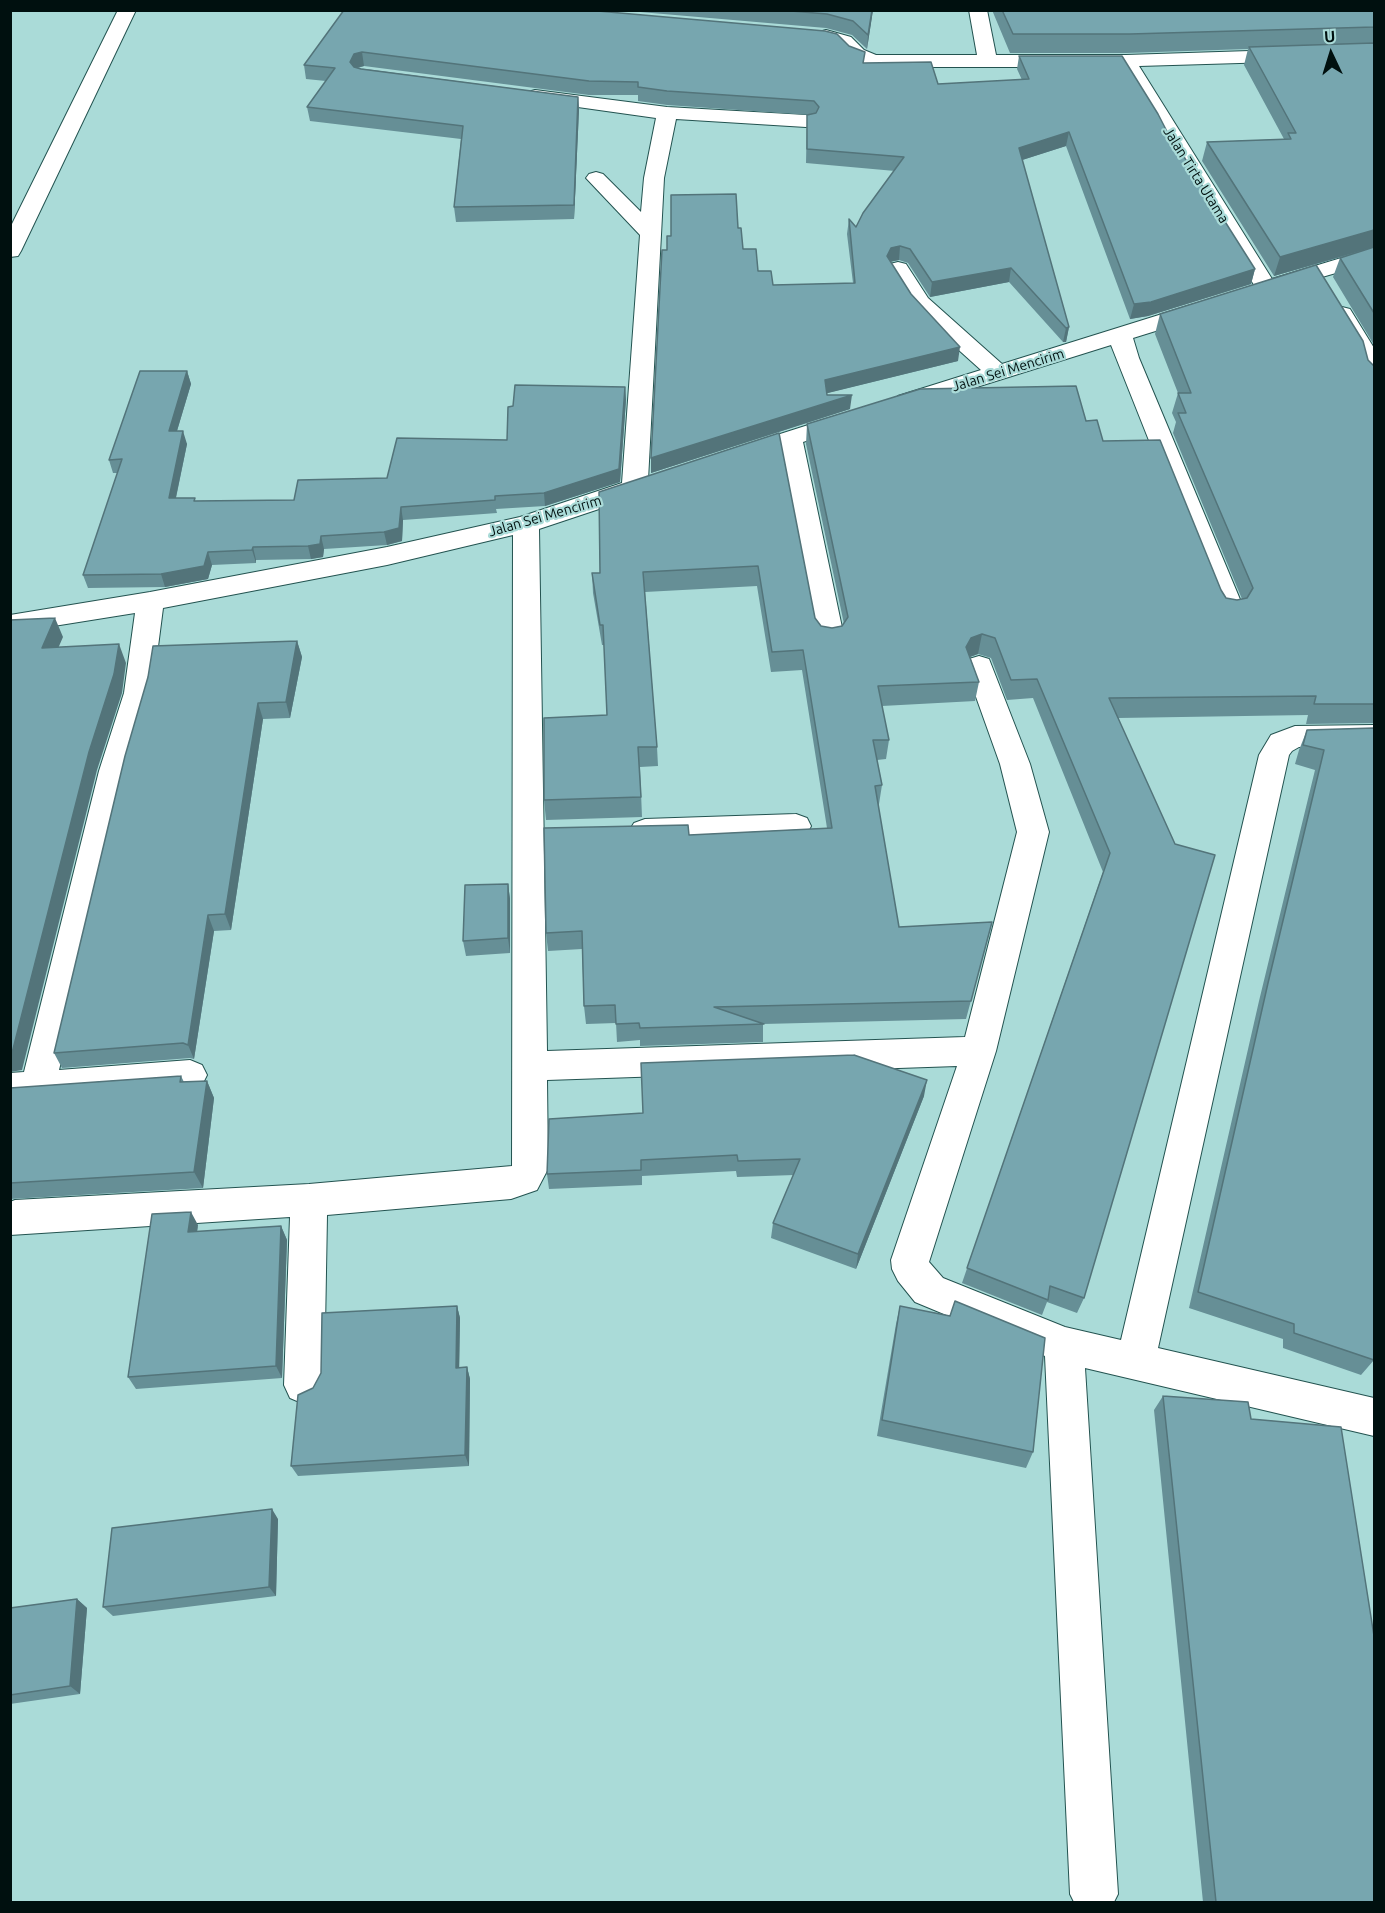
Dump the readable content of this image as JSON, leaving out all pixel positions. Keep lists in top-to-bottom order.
{
  "streets": {
    "street": ["Jalan Tirta Utama", "Jalan Sei Mencirim"]
  },
  "crossings": [
    ["Jalan Tirta Utama", "Jalan Sei Mencirim"]
  ],
  "north": "top"
}
